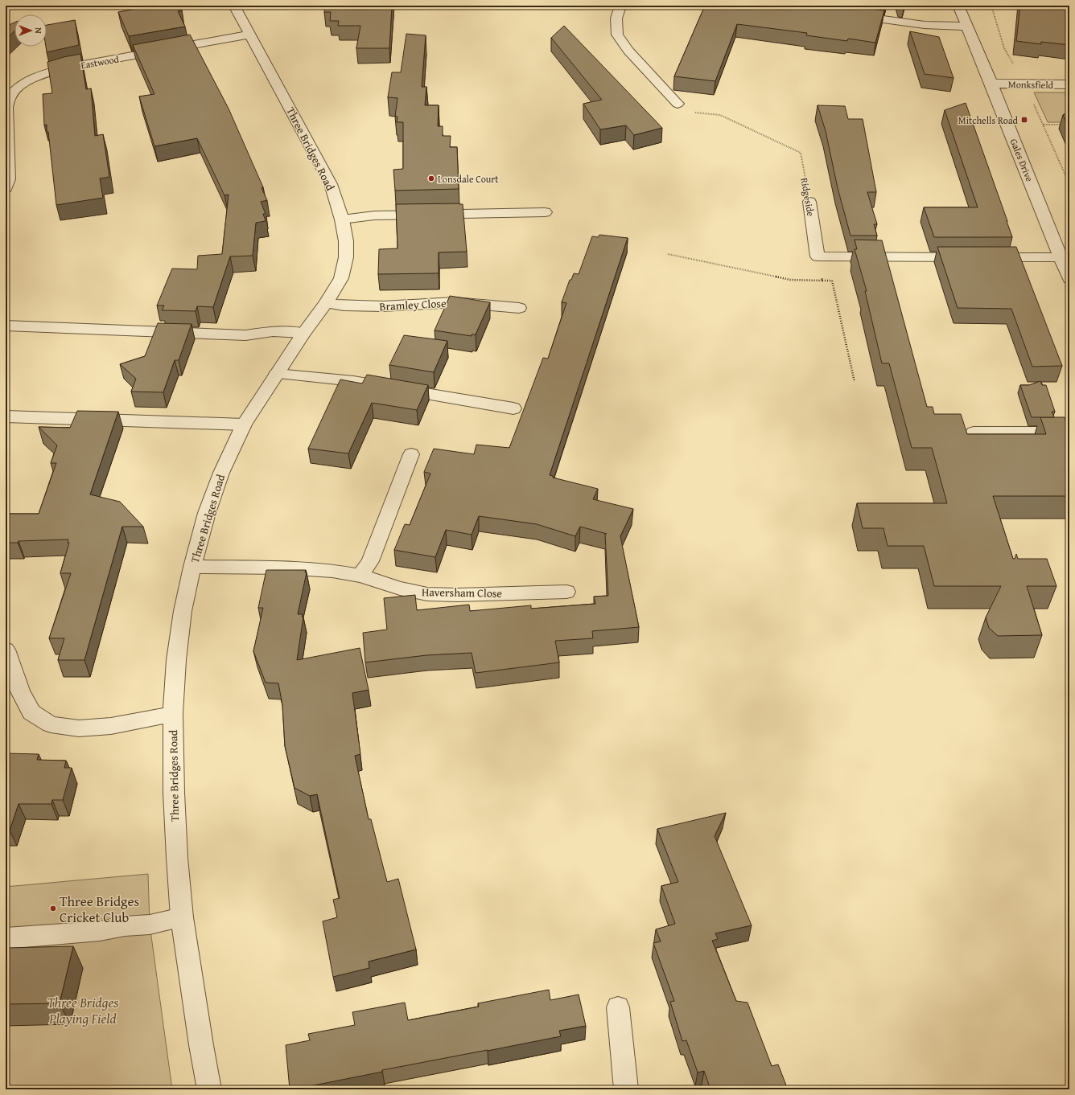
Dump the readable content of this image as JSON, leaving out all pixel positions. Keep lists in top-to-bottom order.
{
  "streets": {
    "street": [
      "Eastwood",
      "Monksfield",
      "Three Bridges Road",
      "Gales Drive",
      "Ridgeside",
      "Bramley Close",
      "Haversham Close"
    ]
  },
  "crossings": [
    ["Eastwood", "Three Bridges Road"],
    ["Monksfield", "Gales Drive"],
    ["Three Bridges Road", "Bramley Close"],
    ["Three Bridges Road", "Haversham Close"]
  ],
  "parks": ["Three Bridges Playing Field"],
  "places": {
    "transit": ["Mitchells Road"],
    "other": ["Lonsdale Court", "Three Bridges Cricket Club"]
  },
  "north": "right"
}
